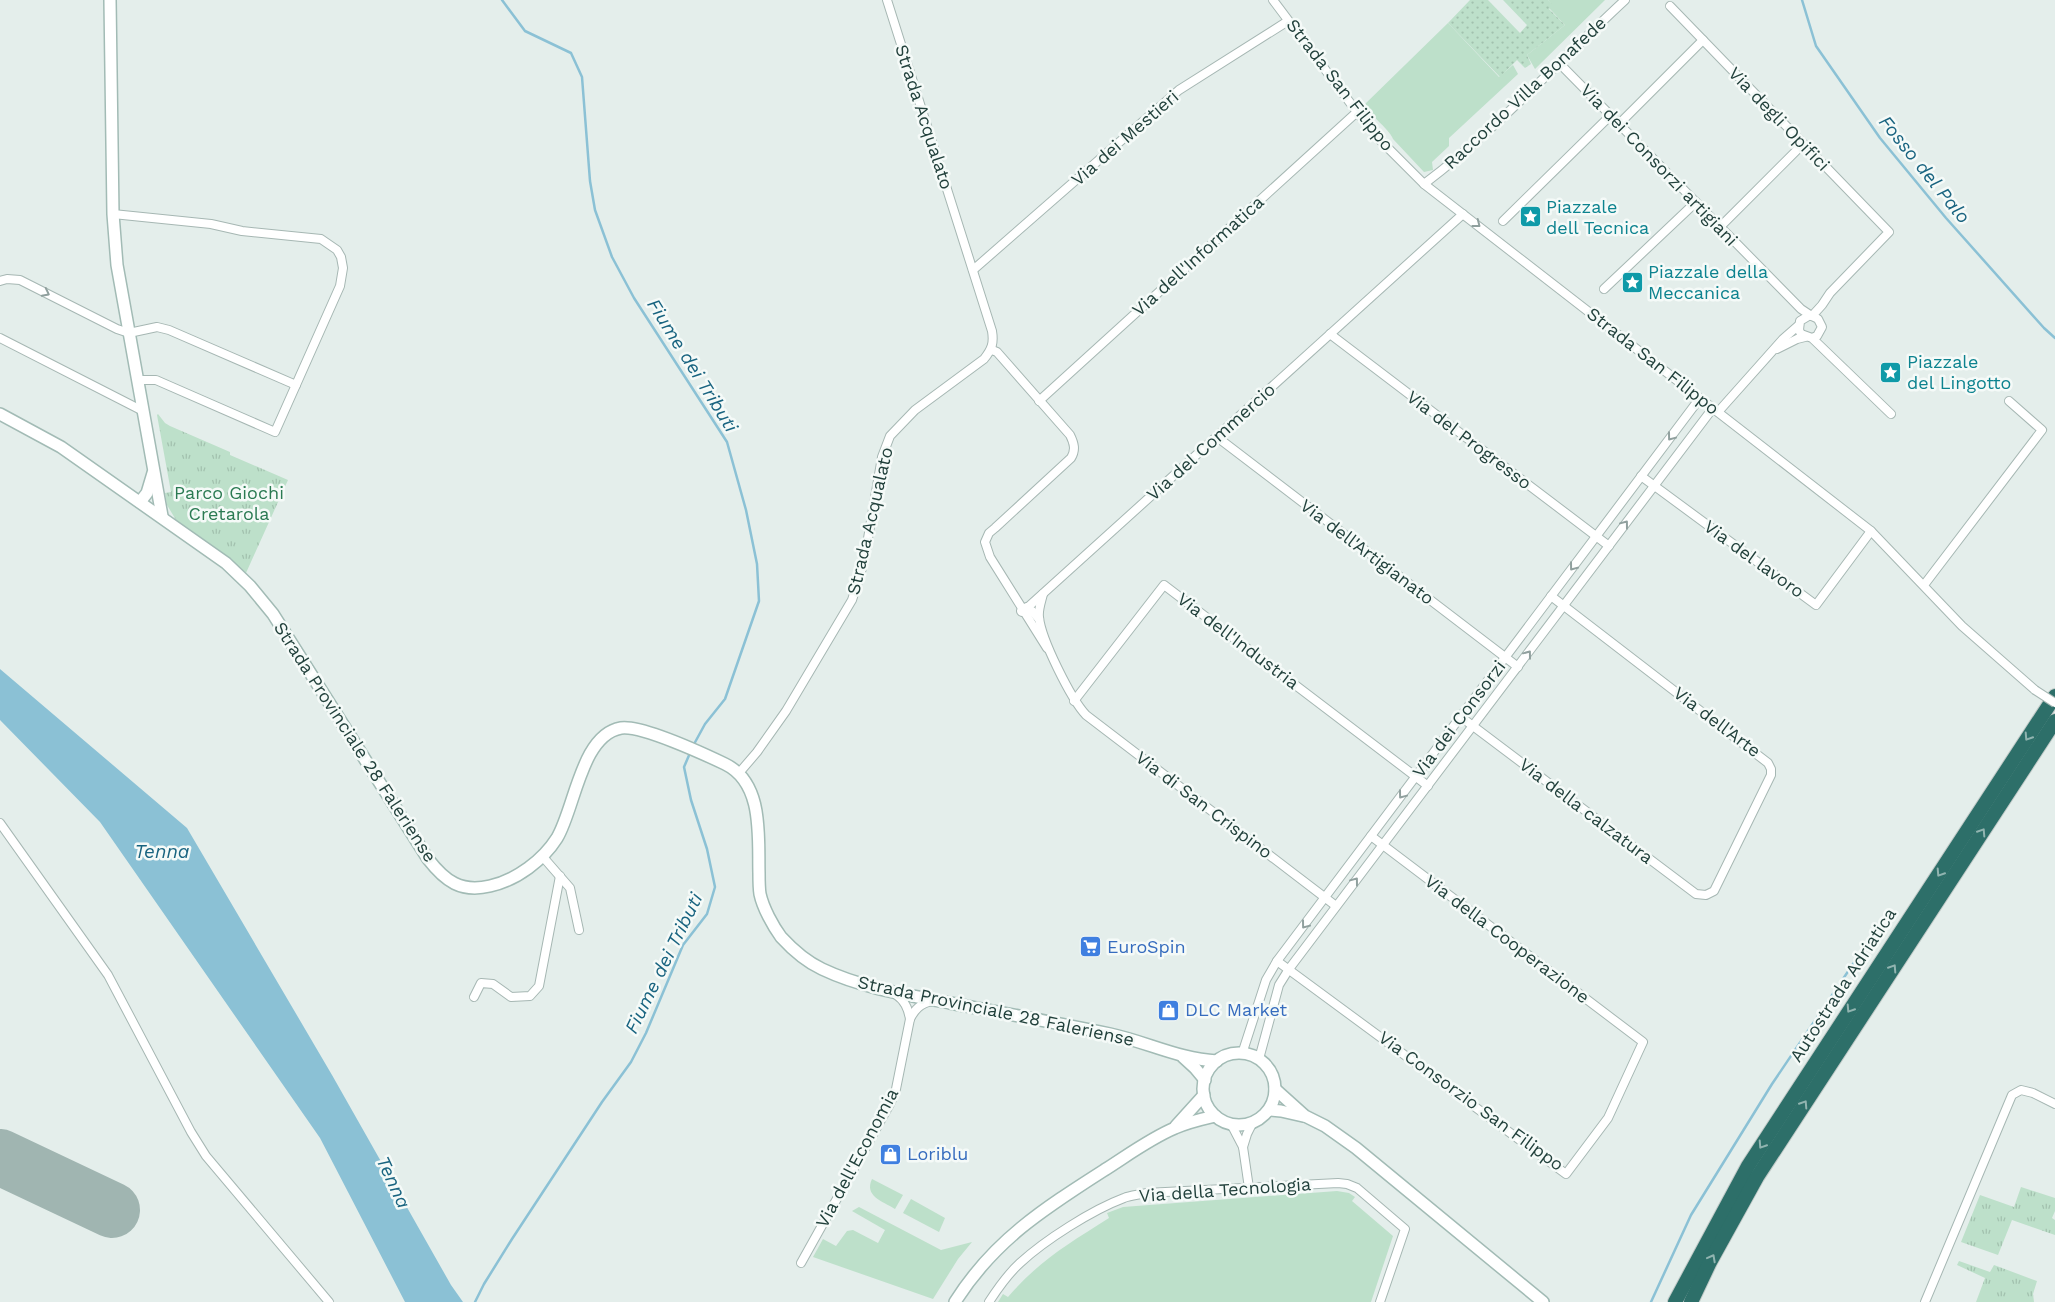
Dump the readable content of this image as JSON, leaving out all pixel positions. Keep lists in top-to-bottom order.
{
  "streets": {
    "highway": ["Autostrada Adriatica"],
    "main road": ["Strada Provinciale 28 Faleriense"],
    "street": [
      "Strada San Filippo",
      "Raccordo Villa Bonafede",
      "Strada Acqualato",
      "Via degli Opifici",
      "Via dei Mestieri",
      "Via dei Consorzi artigiani",
      "Via dell'Informatica",
      "Via del Progresso",
      "Via del Commercio",
      "Via dell'Artigianato",
      "Via del lavoro",
      "Via dell'Industria",
      "Via dei Consorzi",
      "Via dell'Arte",
      "Via di San Crispino",
      "Via della calzatura",
      "Via della Cooperazione",
      "Via Consorzio San Filippo",
      "Via dell'Economia",
      "Via della Tecnologia"
    ]
  },
  "crossings": [
    ["Strada San Filippo", "Raccordo Villa Bonafede"],
    ["Strada San Filippo", "Via dei Mestieri"],
    ["Strada San Filippo", "Via dell'Informatica"],
    ["Strada San Filippo", "Via del Commercio"],
    ["Strada San Filippo", "Via del lavoro"],
    ["Strada San Filippo", "Via dei Consorzi"],
    ["Raccordo Villa Bonafede", "Via dei Consorzi artigiani"],
    ["Strada Acqualato", "Via dei Mestieri"],
    ["Strada Acqualato", "Strada Provinciale 28 Faleriense"],
    ["Via degli Opifici", "Via dei Consorzi"],
    ["Via dei Consorzi artigiani", "Via dei Consorzi"],
    ["Via del Progresso", "Via del Commercio"],
    ["Via del Progresso", "Via dei Consorzi"],
    ["Via del Commercio", "Via dell'Artigianato"],
    ["Via dell'Artigianato", "Via dei Consorzi"],
    ["Via del lavoro", "Via dei Consorzi"],
    ["Via dell'Industria", "Via dei Consorzi"],
    ["Via dell'Industria", "Via di San Crispino"],
    ["Via dei Consorzi", "Via dell'Arte"],
    ["Via dei Consorzi", "Strada Provinciale 28 Faleriense"],
    ["Via dei Consorzi", "Via di San Crispino"],
    ["Via dei Consorzi", "Via della calzatura"],
    ["Via dei Consorzi", "Via della Cooperazione"],
    ["Via dei Consorzi", "Via Consorzio San Filippo"],
    ["Via dell'Arte", "Via della calzatura"],
    ["Via della Cooperazione", "Via Consorzio San Filippo"]
  ],
  "water": ["Fosso del Palo", "Fiume dei Tributi", "Tenna"],
  "parks": ["Parco Giochi Cretarola"],
  "places": {
    "place": ["Piazzale dell Tecnica", "Piazzale della Meccanica", "Piazzale del Lingotto"],
    "supermarket": ["EuroSpin"],
    "shop": ["DLC Market", "Loriblu"]
  }
}
